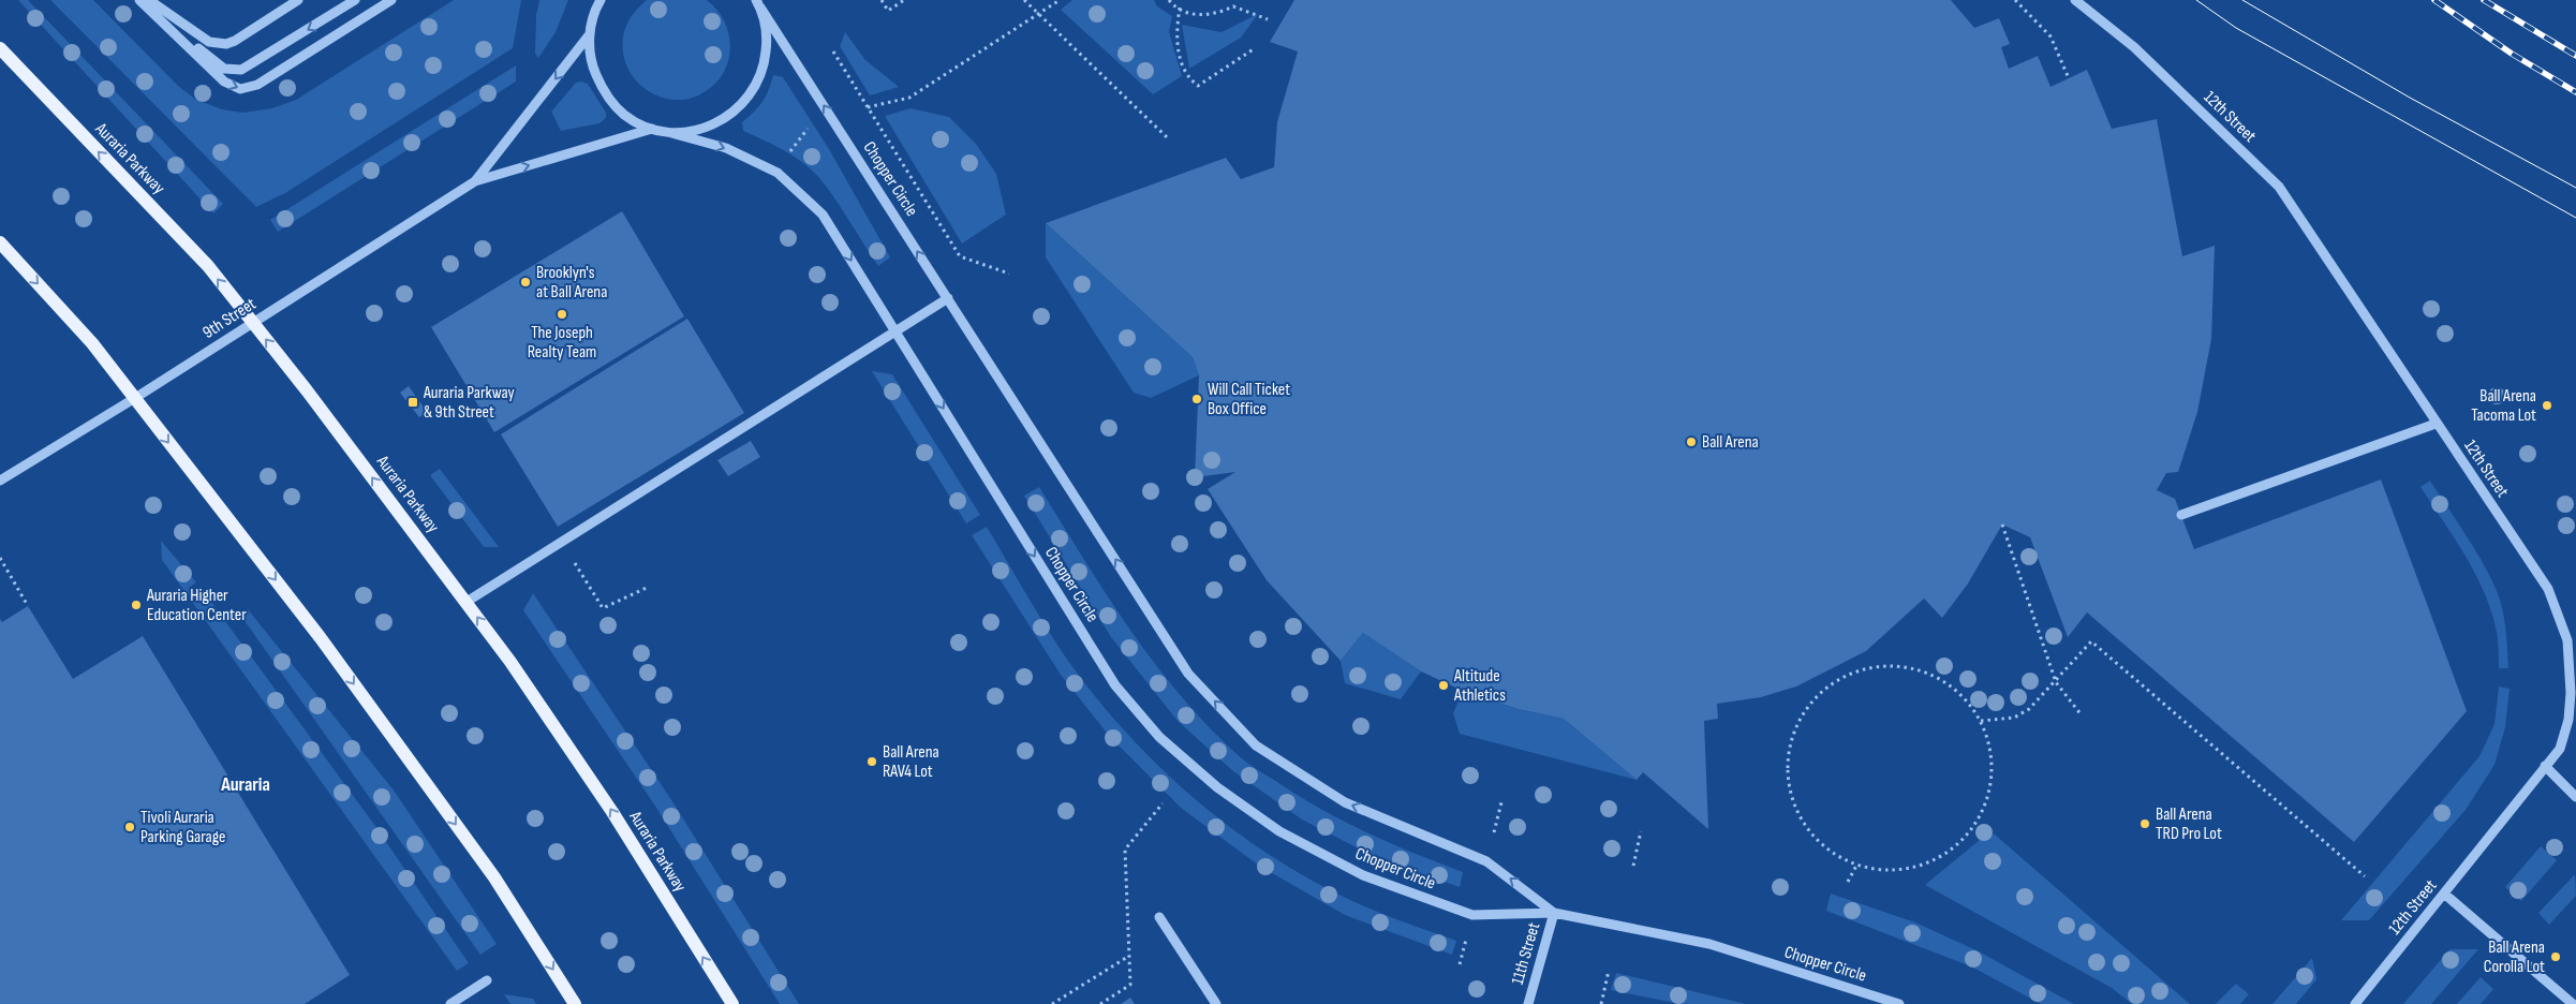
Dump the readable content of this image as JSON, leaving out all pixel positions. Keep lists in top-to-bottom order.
{
  "streets": {
    "main road": ["Auraria Parkway"],
    "street": [
      "12th Street",
      "Chopper Circle",
      "9th Street",
      "11th Street"
    ]
  },
  "crossings": [
    ["Auraria Parkway", "9th Street"],
    ["Chopper Circle", "9th Street"],
    ["Chopper Circle", "11th Street"]
  ],
  "one_way": ["Auraria Parkway"],
  "districts": ["Auraria"],
  "places": {
    "other": [
      "Brooklyn's at Ball Arena",
      "The Joseph Realty Team",
      "Will Call Ticket Box Office",
      "Ball Arena Tacoma Lot",
      "Ball Arena",
      "Auraria Higher Education Center",
      "Altitude Athletics",
      "Ball Arena RAV4 Lot",
      "Ball Arena TRD Pro Lot",
      "Tivoli Auraria Parking Garage",
      "Ball Arena Corolla Lot"
    ],
    "transit": ["Auraria Parkway & 9th Street"]
  }
}
